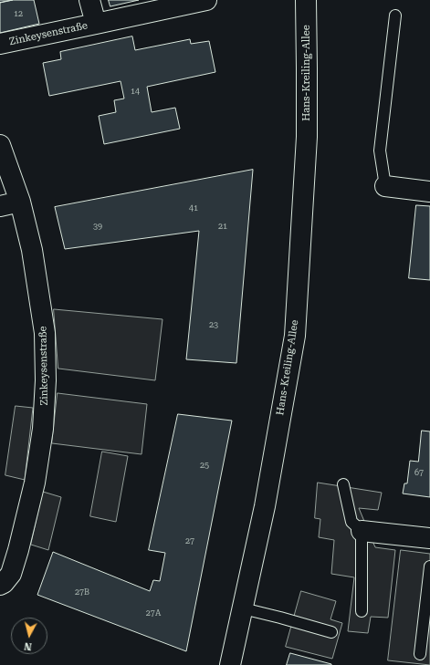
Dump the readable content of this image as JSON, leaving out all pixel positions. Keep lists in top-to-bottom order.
{
  "streets": {
    "street": ["Zinkeysenstraße", "Hans-Kreiling-Allee"]
  },
  "house_numbers": [
    "12",
    "14",
    "41",
    "39",
    "21",
    "23",
    "25",
    "67",
    "27",
    "27B",
    "27A"
  ],
  "north": "bottom"
}
